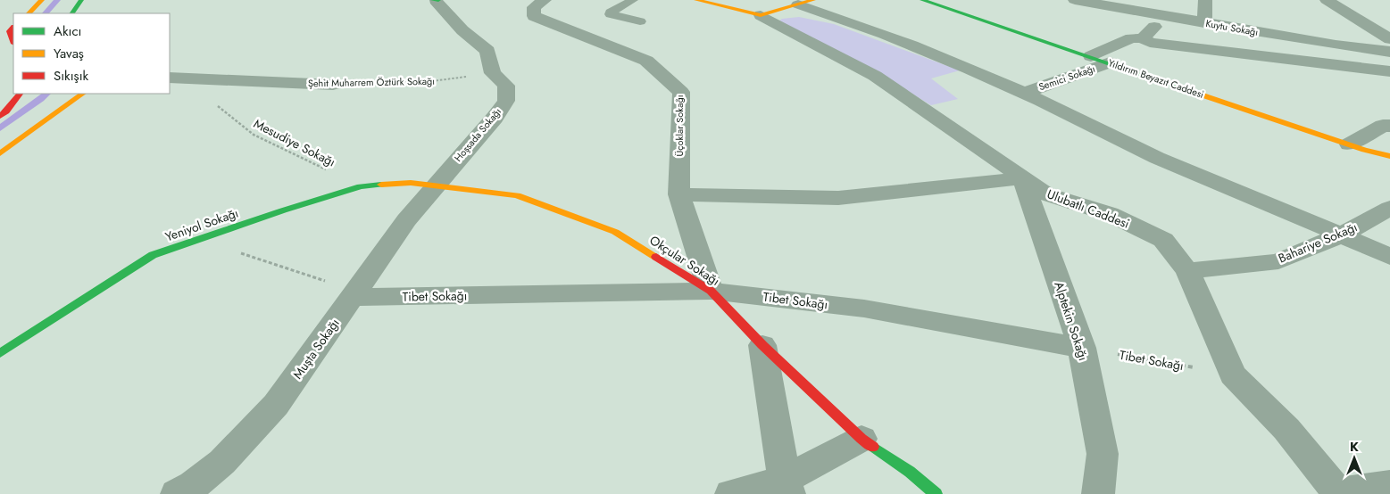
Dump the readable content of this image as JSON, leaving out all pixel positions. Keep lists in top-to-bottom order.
{
  "streets": {
    "street": [
      "Kuytu Sokağı",
      "Semici Sokağı",
      "Yıldırım Beyazıt Caddesi",
      "Şehit Muharrem Öztürk Sokağı",
      "Üçoklar Sokağı",
      "Hoşsada Sokağı",
      "Ulubatlı Caddesi",
      "Yeniyol Sokağı",
      "Bahariye Sokağı",
      "Okçular Sokağı",
      "Tibet Sokağı",
      "Alptekin Sokağı",
      "Muşta Sokağı"
    ],
    "path": ["Mesudiye Sokağı"]
  },
  "crossings": [
    ["Semici Sokağı", "Yıldırım Beyazıt Caddesi"],
    ["Şehit Muharrem Öztürk Sokağı", "Hoşsada Sokağı"],
    ["Şehit Muharrem Öztürk Sokağı", "Mesudiye Sokağı"],
    ["Üçoklar Sokağı", "Okçular Sokağı"],
    ["Üçoklar Sokağı", "Tibet Sokağı"],
    ["Hoşsada Sokağı", "Yeniyol Sokağı"],
    ["Hoşsada Sokağı", "Okçular Sokağı"],
    ["Hoşsada Sokağı", "Muşta Sokağı"],
    ["Mesudiye Sokağı", "Yeniyol Sokağı"],
    ["Ulubatlı Caddesi", "Bahariye Sokağı"],
    ["Ulubatlı Caddesi", "Tibet Sokağı"],
    ["Ulubatlı Caddesi", "Alptekin Sokağı"],
    ["Yeniyol Sokağı", "Okçular Sokağı"],
    ["Yeniyol Sokağı", "Muşta Sokağı"],
    ["Okçular Sokağı", "Tibet Sokağı"],
    ["Okçular Sokağı", "Muşta Sokağı"],
    ["Tibet Sokağı", "Alptekin Sokağı"],
    ["Tibet Sokağı", "Muşta Sokağı"]
  ],
  "legend": ["Akıcı", "Yavaş", "Sıkışık"],
  "north": "top"
}
